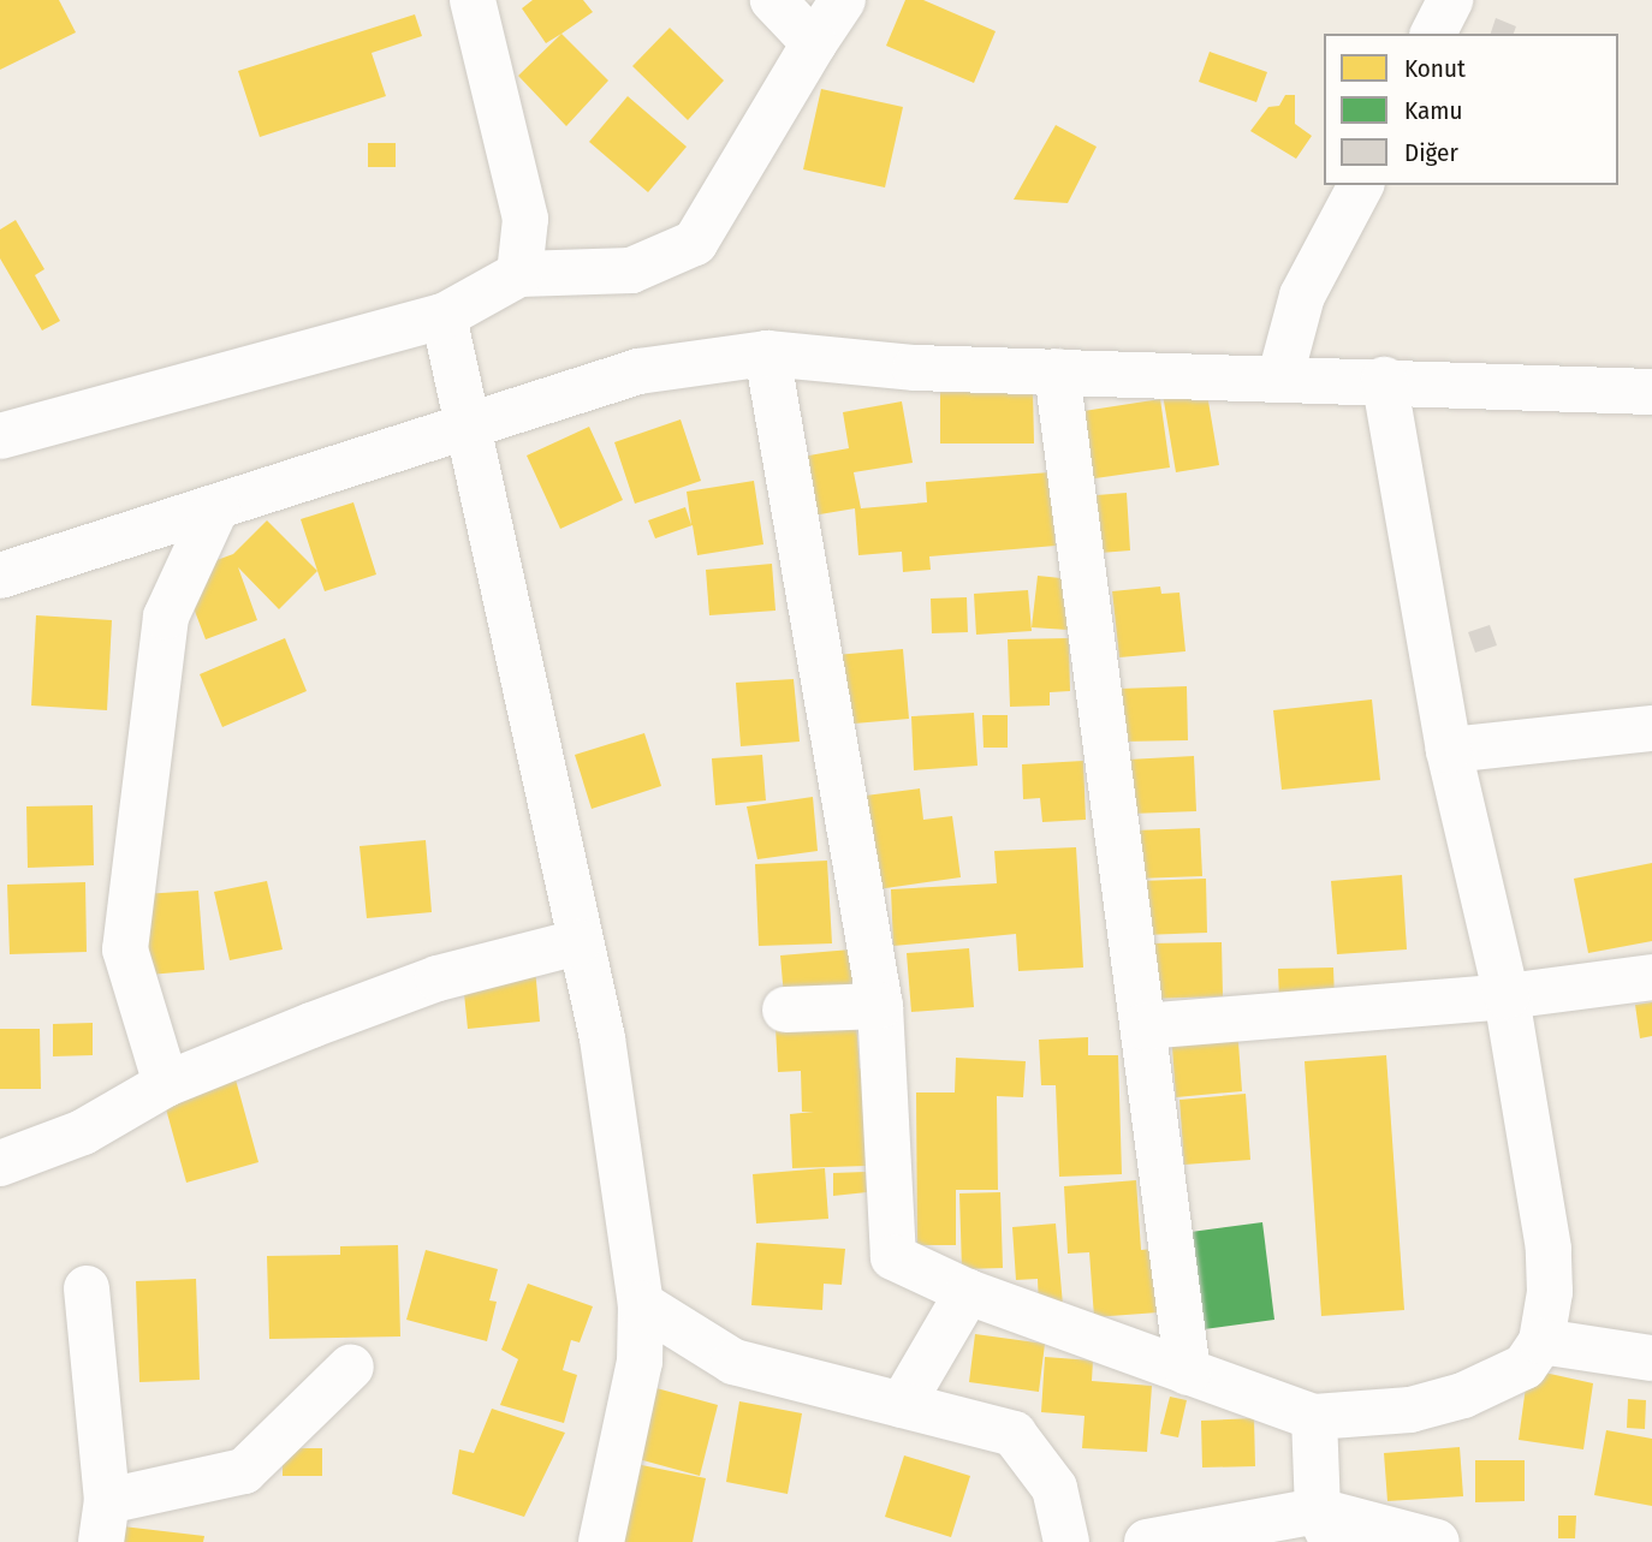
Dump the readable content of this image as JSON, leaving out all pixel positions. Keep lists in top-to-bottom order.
{
  "legend": ["Konut", "Kamu", "Diğer"]
}
